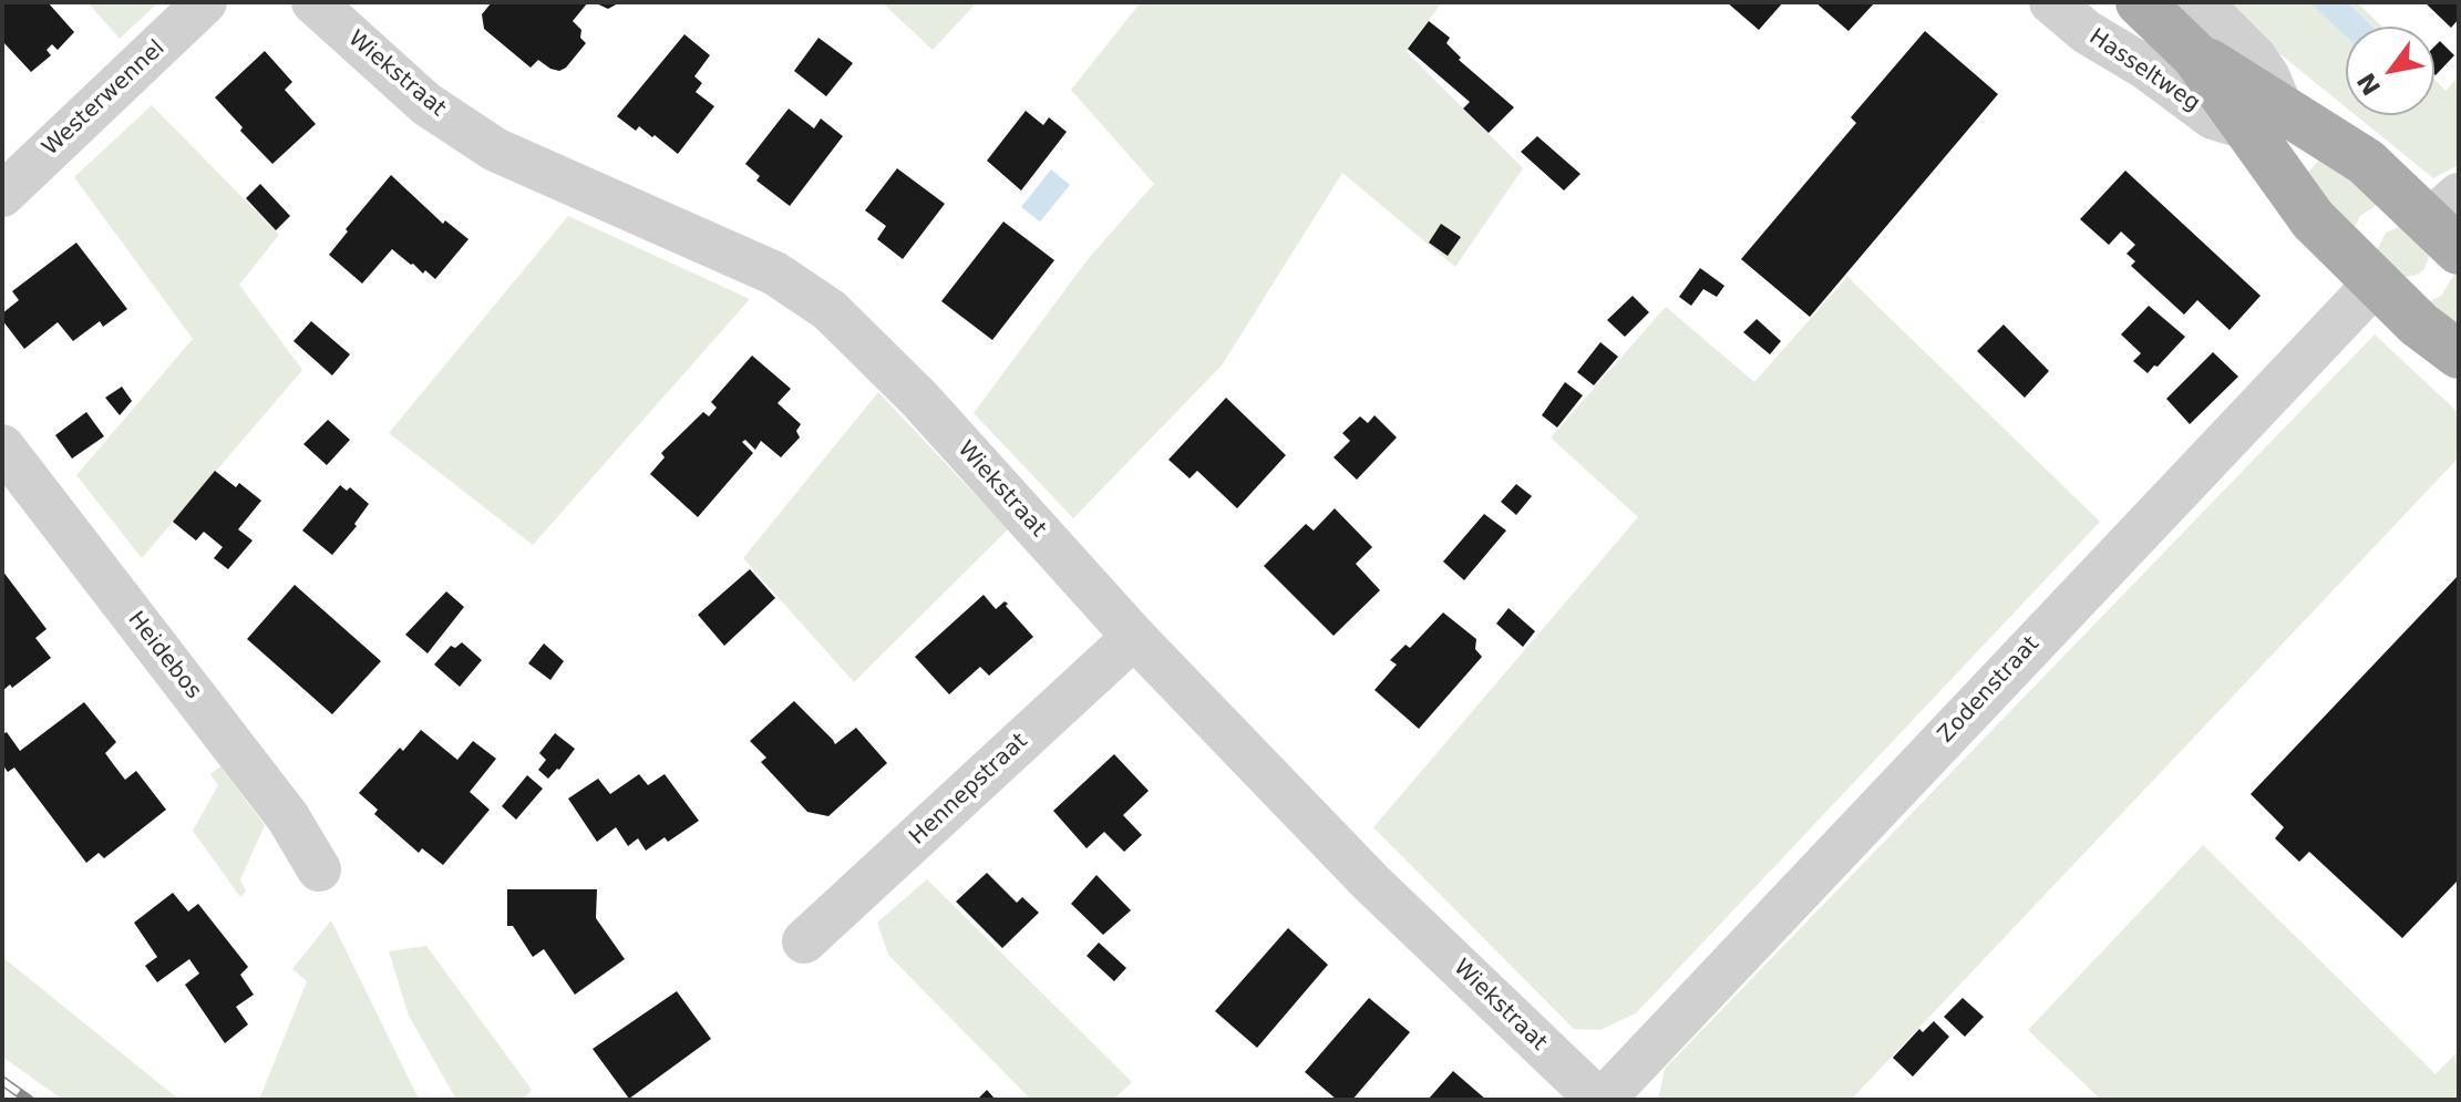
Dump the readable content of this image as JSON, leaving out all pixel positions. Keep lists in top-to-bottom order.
{
  "streets": {
    "main road": ["Hasseltweg"],
    "street": [
      "Wiekstraat",
      "Westerwennel",
      "Heidebos",
      "Zodenstraat",
      "Hennepstraat"
    ]
  },
  "crossings": [
    ["Hasseltweg", "Zodenstraat"],
    ["Wiekstraat", "Zodenstraat"],
    ["Wiekstraat", "Hennepstraat"]
  ],
  "north": "bottom left"
}
